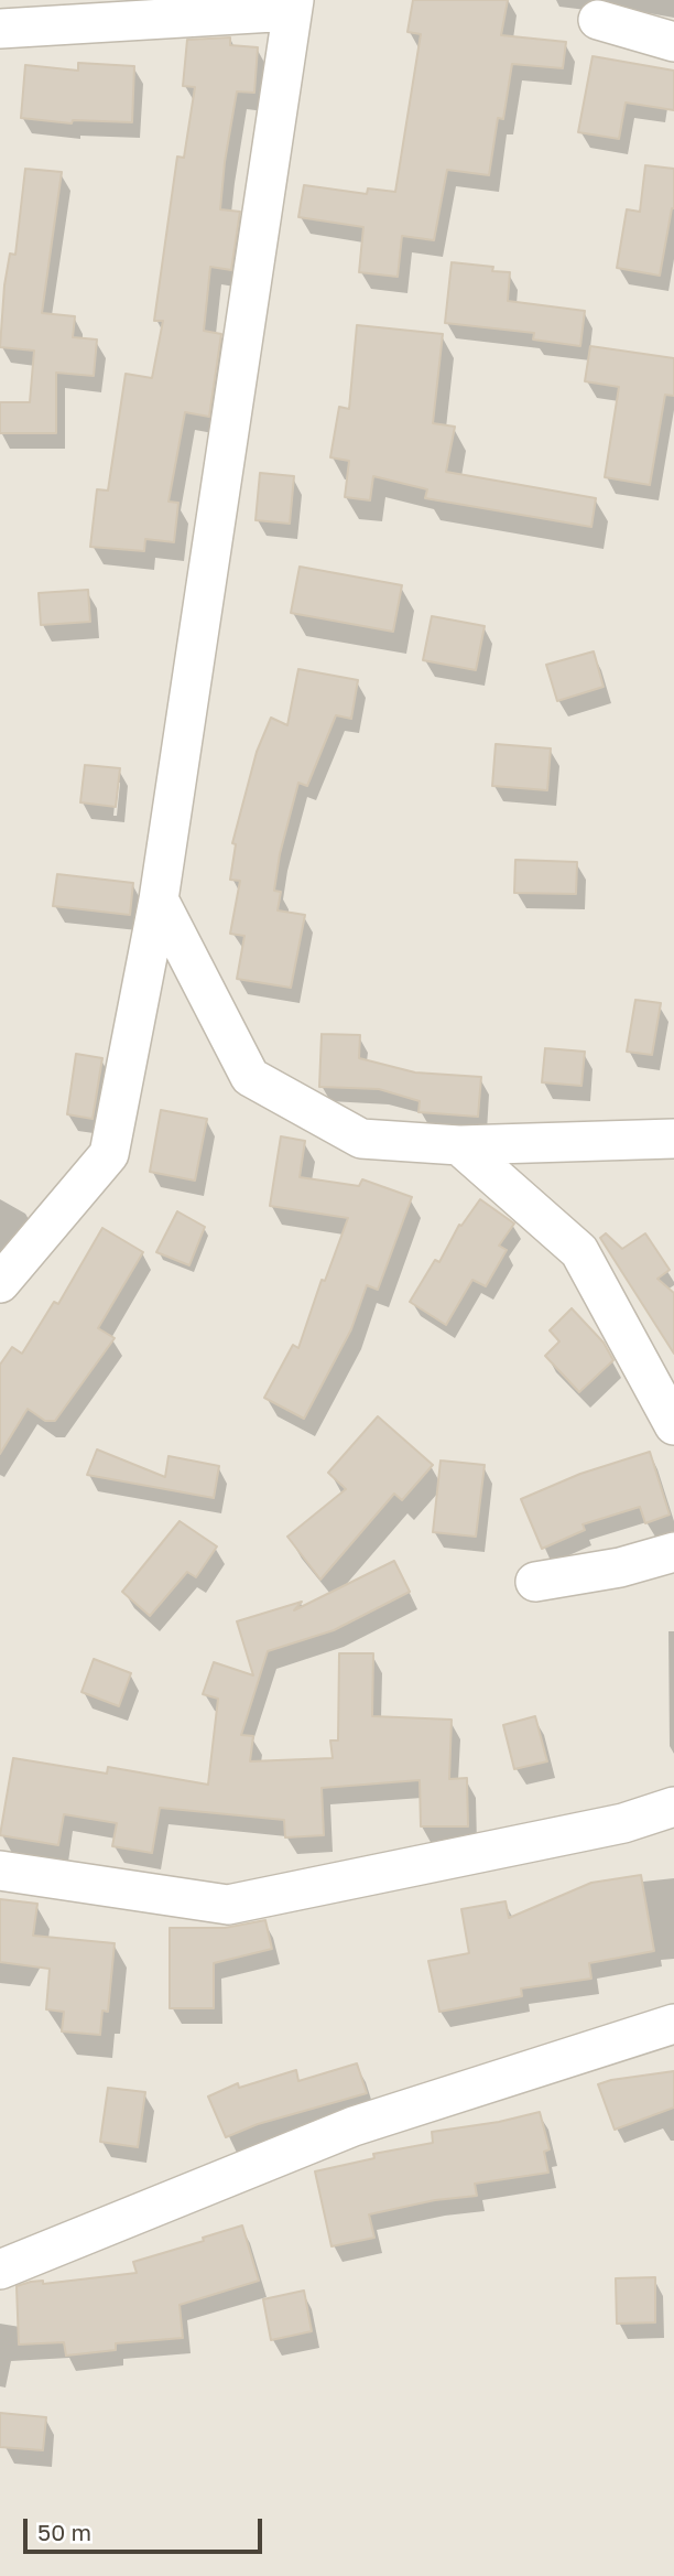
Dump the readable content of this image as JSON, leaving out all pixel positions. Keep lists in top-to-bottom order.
{
  "scale_bar": "50 m"
}
